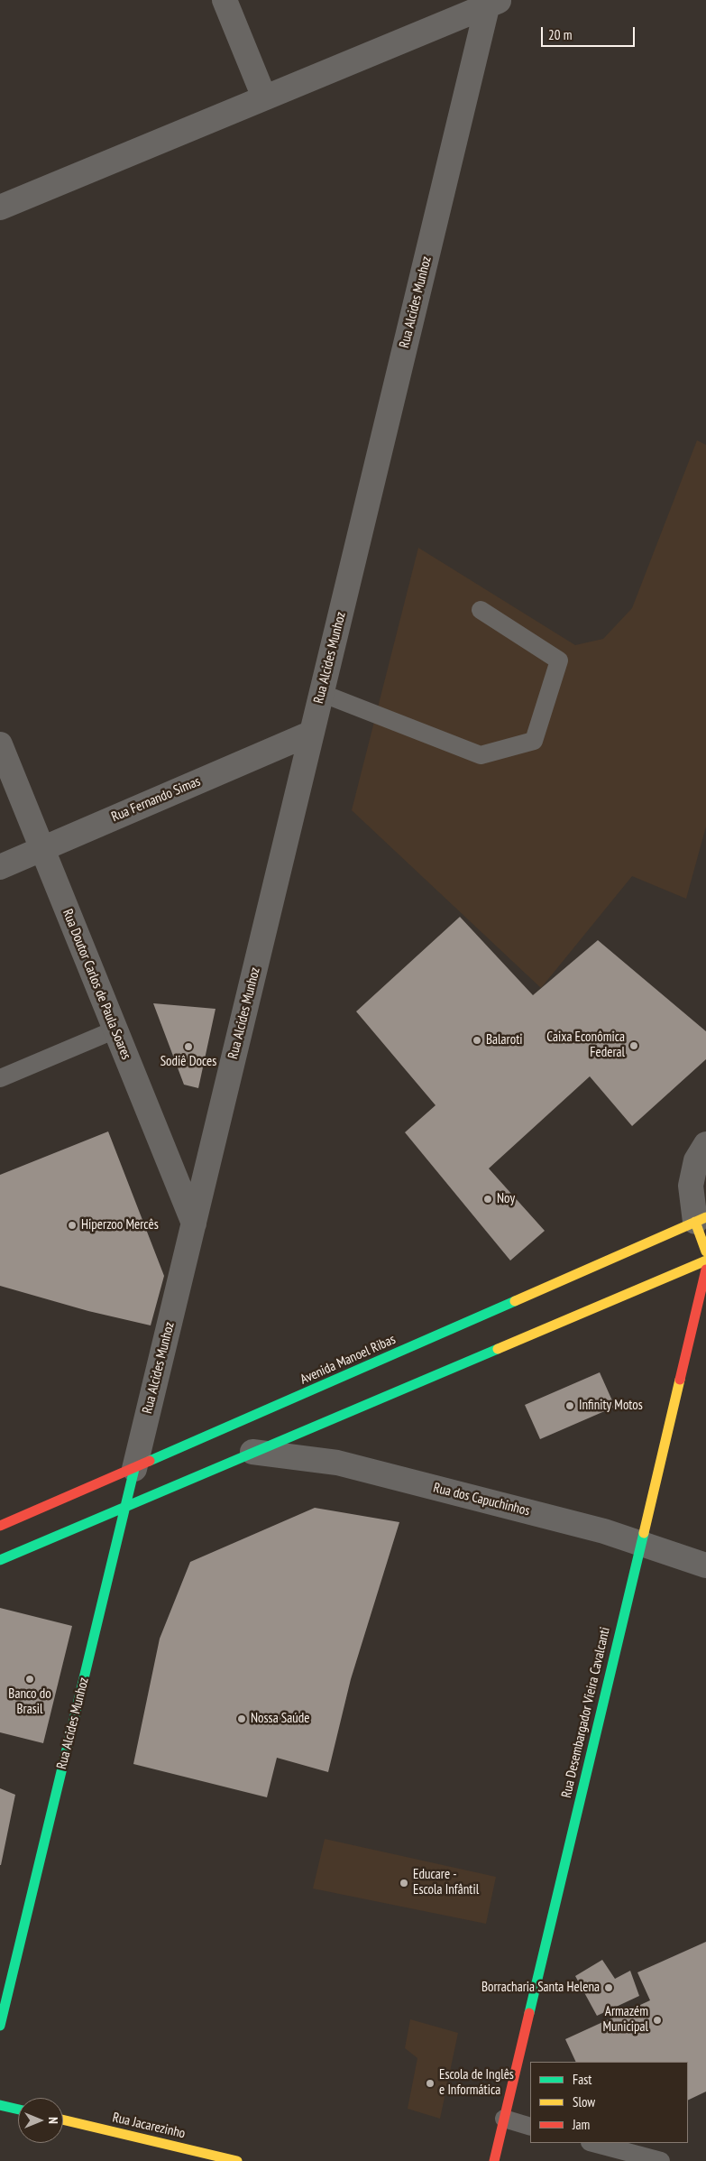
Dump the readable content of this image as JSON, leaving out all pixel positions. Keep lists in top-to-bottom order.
{
  "streets": {
    "main road": [
      "Rua Alcides Munhoz",
      "Avenida Manoel Ribas",
      "Rua Desembargador Vieira Cavalcanti",
      "Rua Jacarezinho"
    ],
    "street": ["Rua Fernando Simas", "Rua Doutor Carlos de Paula Soares", "Rua dos Capuchinhos"]
  },
  "crossings": [
    ["Rua Alcides Munhoz", "Rua Fernando Simas"],
    ["Rua Alcides Munhoz", "Rua Doutor Carlos de Paula Soares"],
    ["Rua Alcides Munhoz", "Avenida Manoel Ribas"],
    ["Rua Fernando Simas", "Rua Doutor Carlos de Paula Soares"],
    ["Rua dos Capuchinhos", "Rua Desembargador Vieira Cavalcanti"]
  ],
  "places": [
    "Balaroti",
    "Caixa Econômica Federal",
    "Sodiê Doces",
    "Noy",
    "Hiperzoo Mercês",
    "Infinity Motos",
    "Banco do Brasil",
    "Nossa Saúde",
    "Educare - Escola Infântil",
    "Borracharia Santa Helena",
    "Armazém Municipal",
    "Escola de Inglês e Informática"
  ],
  "legend": ["Fast", "Slow", "Jam"],
  "scale_bar": "20 m",
  "north": "right"
}
